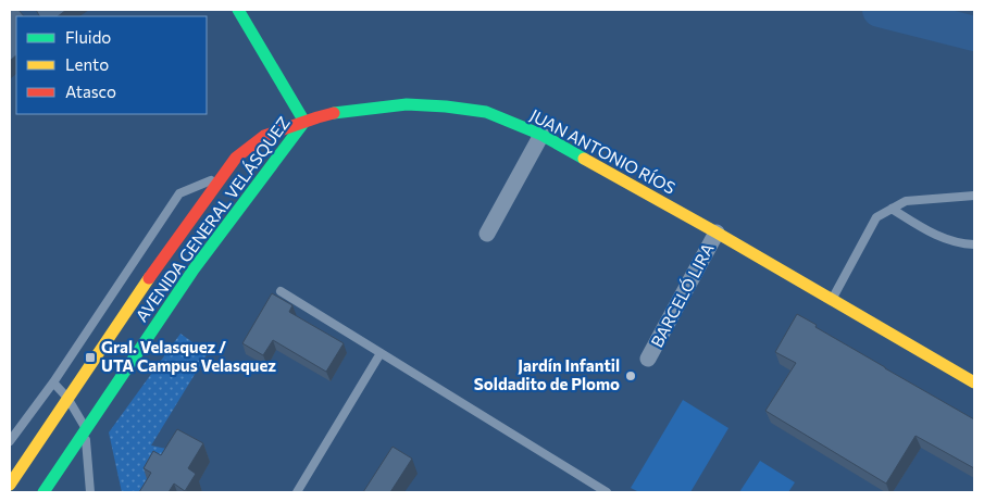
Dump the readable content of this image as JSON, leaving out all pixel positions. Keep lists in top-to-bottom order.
{
  "streets": {
    "main road": ["JUAN ANTONIO RÍOS", "AVENIDA GENERAL VELÁSQUEZ"],
    "street": ["BARCELÓ LIRA"]
  },
  "crossings": [
    ["JUAN ANTONIO RÍOS", "AVENIDA GENERAL VELÁSQUEZ"],
    ["JUAN ANTONIO RÍOS", "BARCELÓ LIRA"]
  ],
  "places": {
    "transit": ["Gral. Velasquez / UTA Campus Velasquez"],
    "other": ["Jardín Infantil Soldadito de Plomo"]
  },
  "legend": ["Fluido", "Lento", "Atasco"]
}
